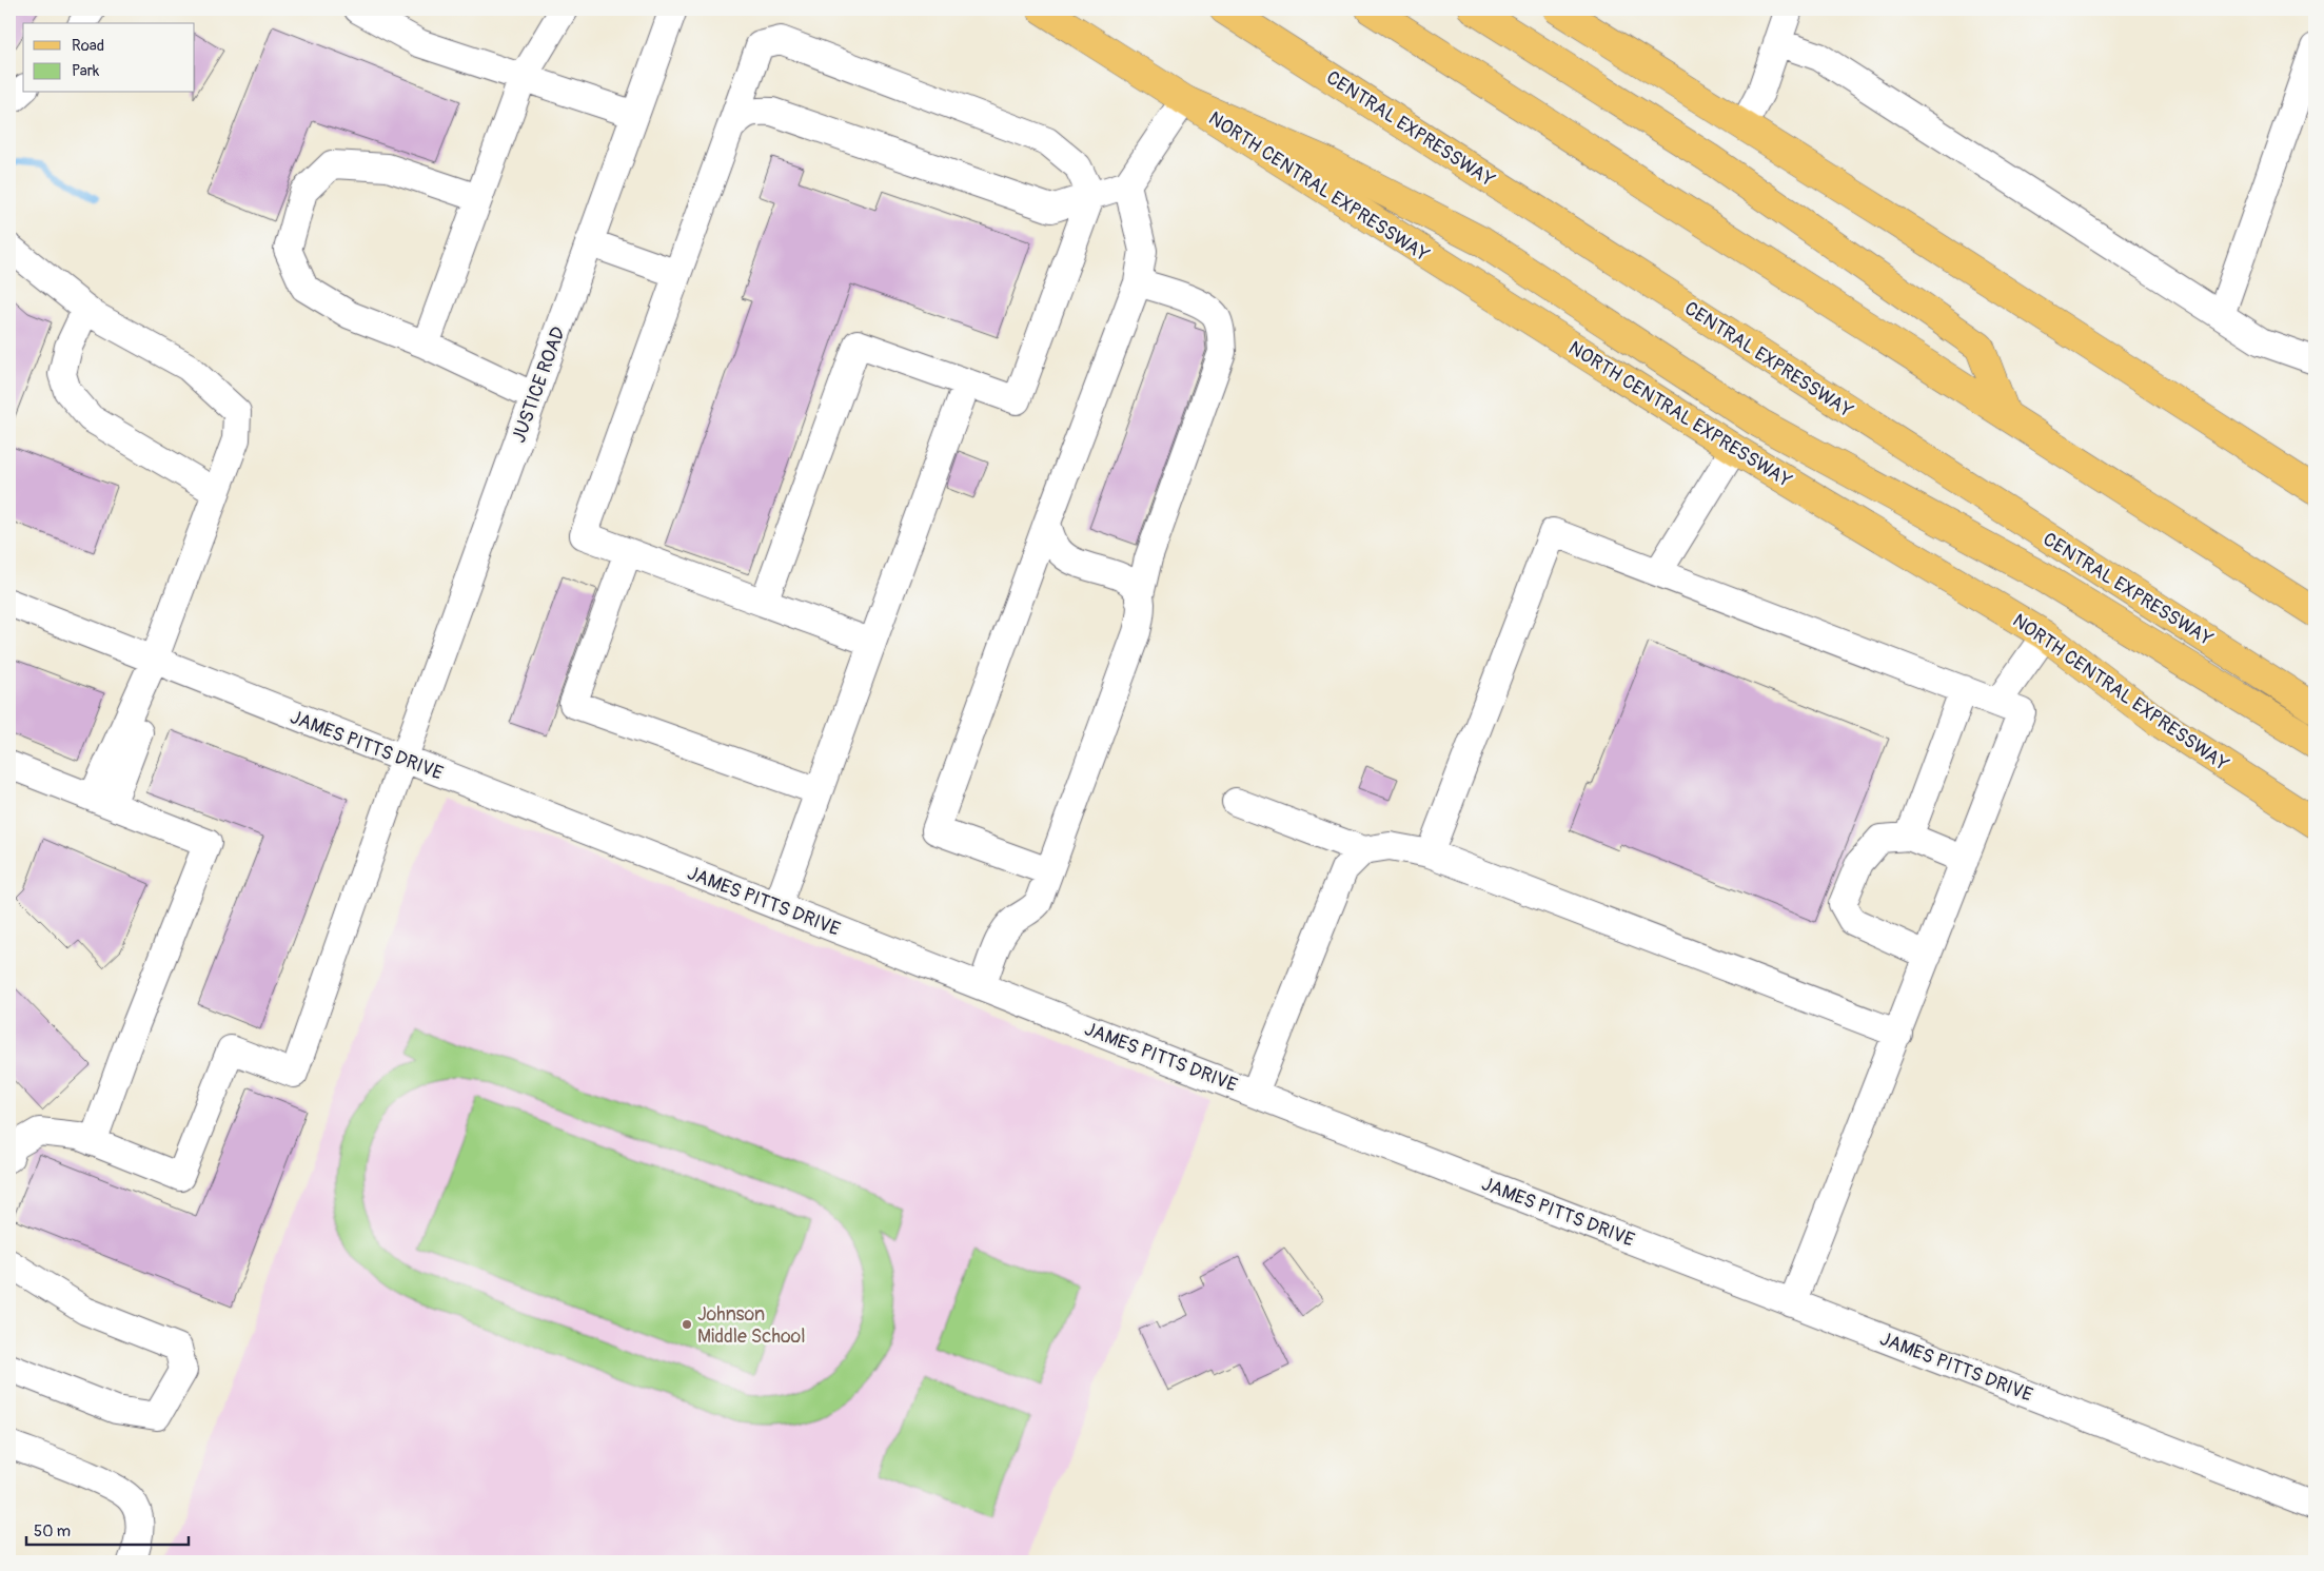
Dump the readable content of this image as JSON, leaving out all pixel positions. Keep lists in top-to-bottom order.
{
  "streets": {
    "main road": ["CENTRAL EXPRESSWAY", "NORTH CENTRAL EXPRESSWAY"],
    "street": ["JUSTICE ROAD", "JAMES PITTS DRIVE"]
  },
  "crossings": [
    ["JUSTICE ROAD", "JAMES PITTS DRIVE"]
  ],
  "places": ["Johnson Middle School"],
  "legend": ["Road", "Park"],
  "scale_bar": "50 m"
}
